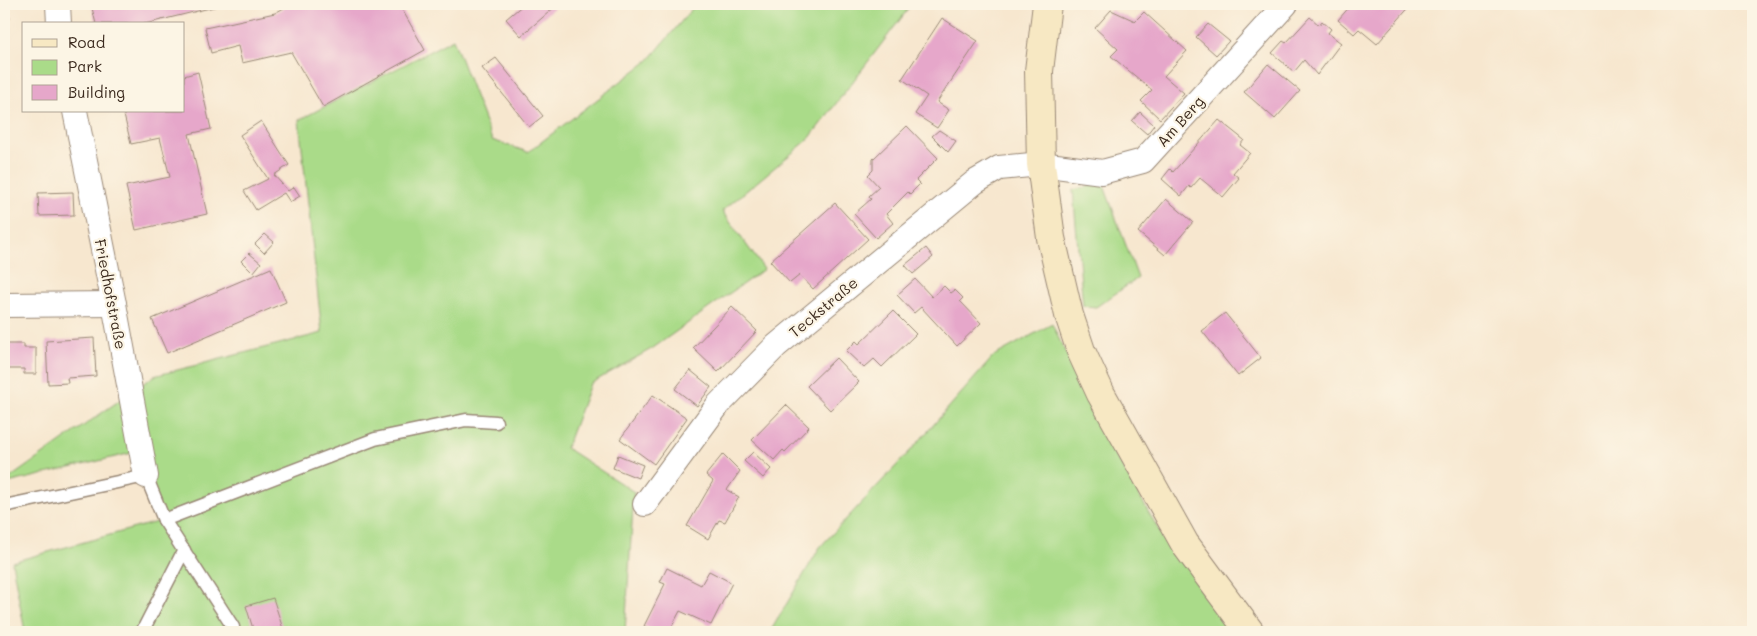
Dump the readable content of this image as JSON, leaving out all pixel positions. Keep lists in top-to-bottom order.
{
  "streets": {
    "street": ["Am Berg", "Friedhofstraße", "Teckstraße"]
  },
  "crossings": [
    ["Am Berg", "Teckstraße"]
  ],
  "legend": ["Road", "Park", "Building"]
}
